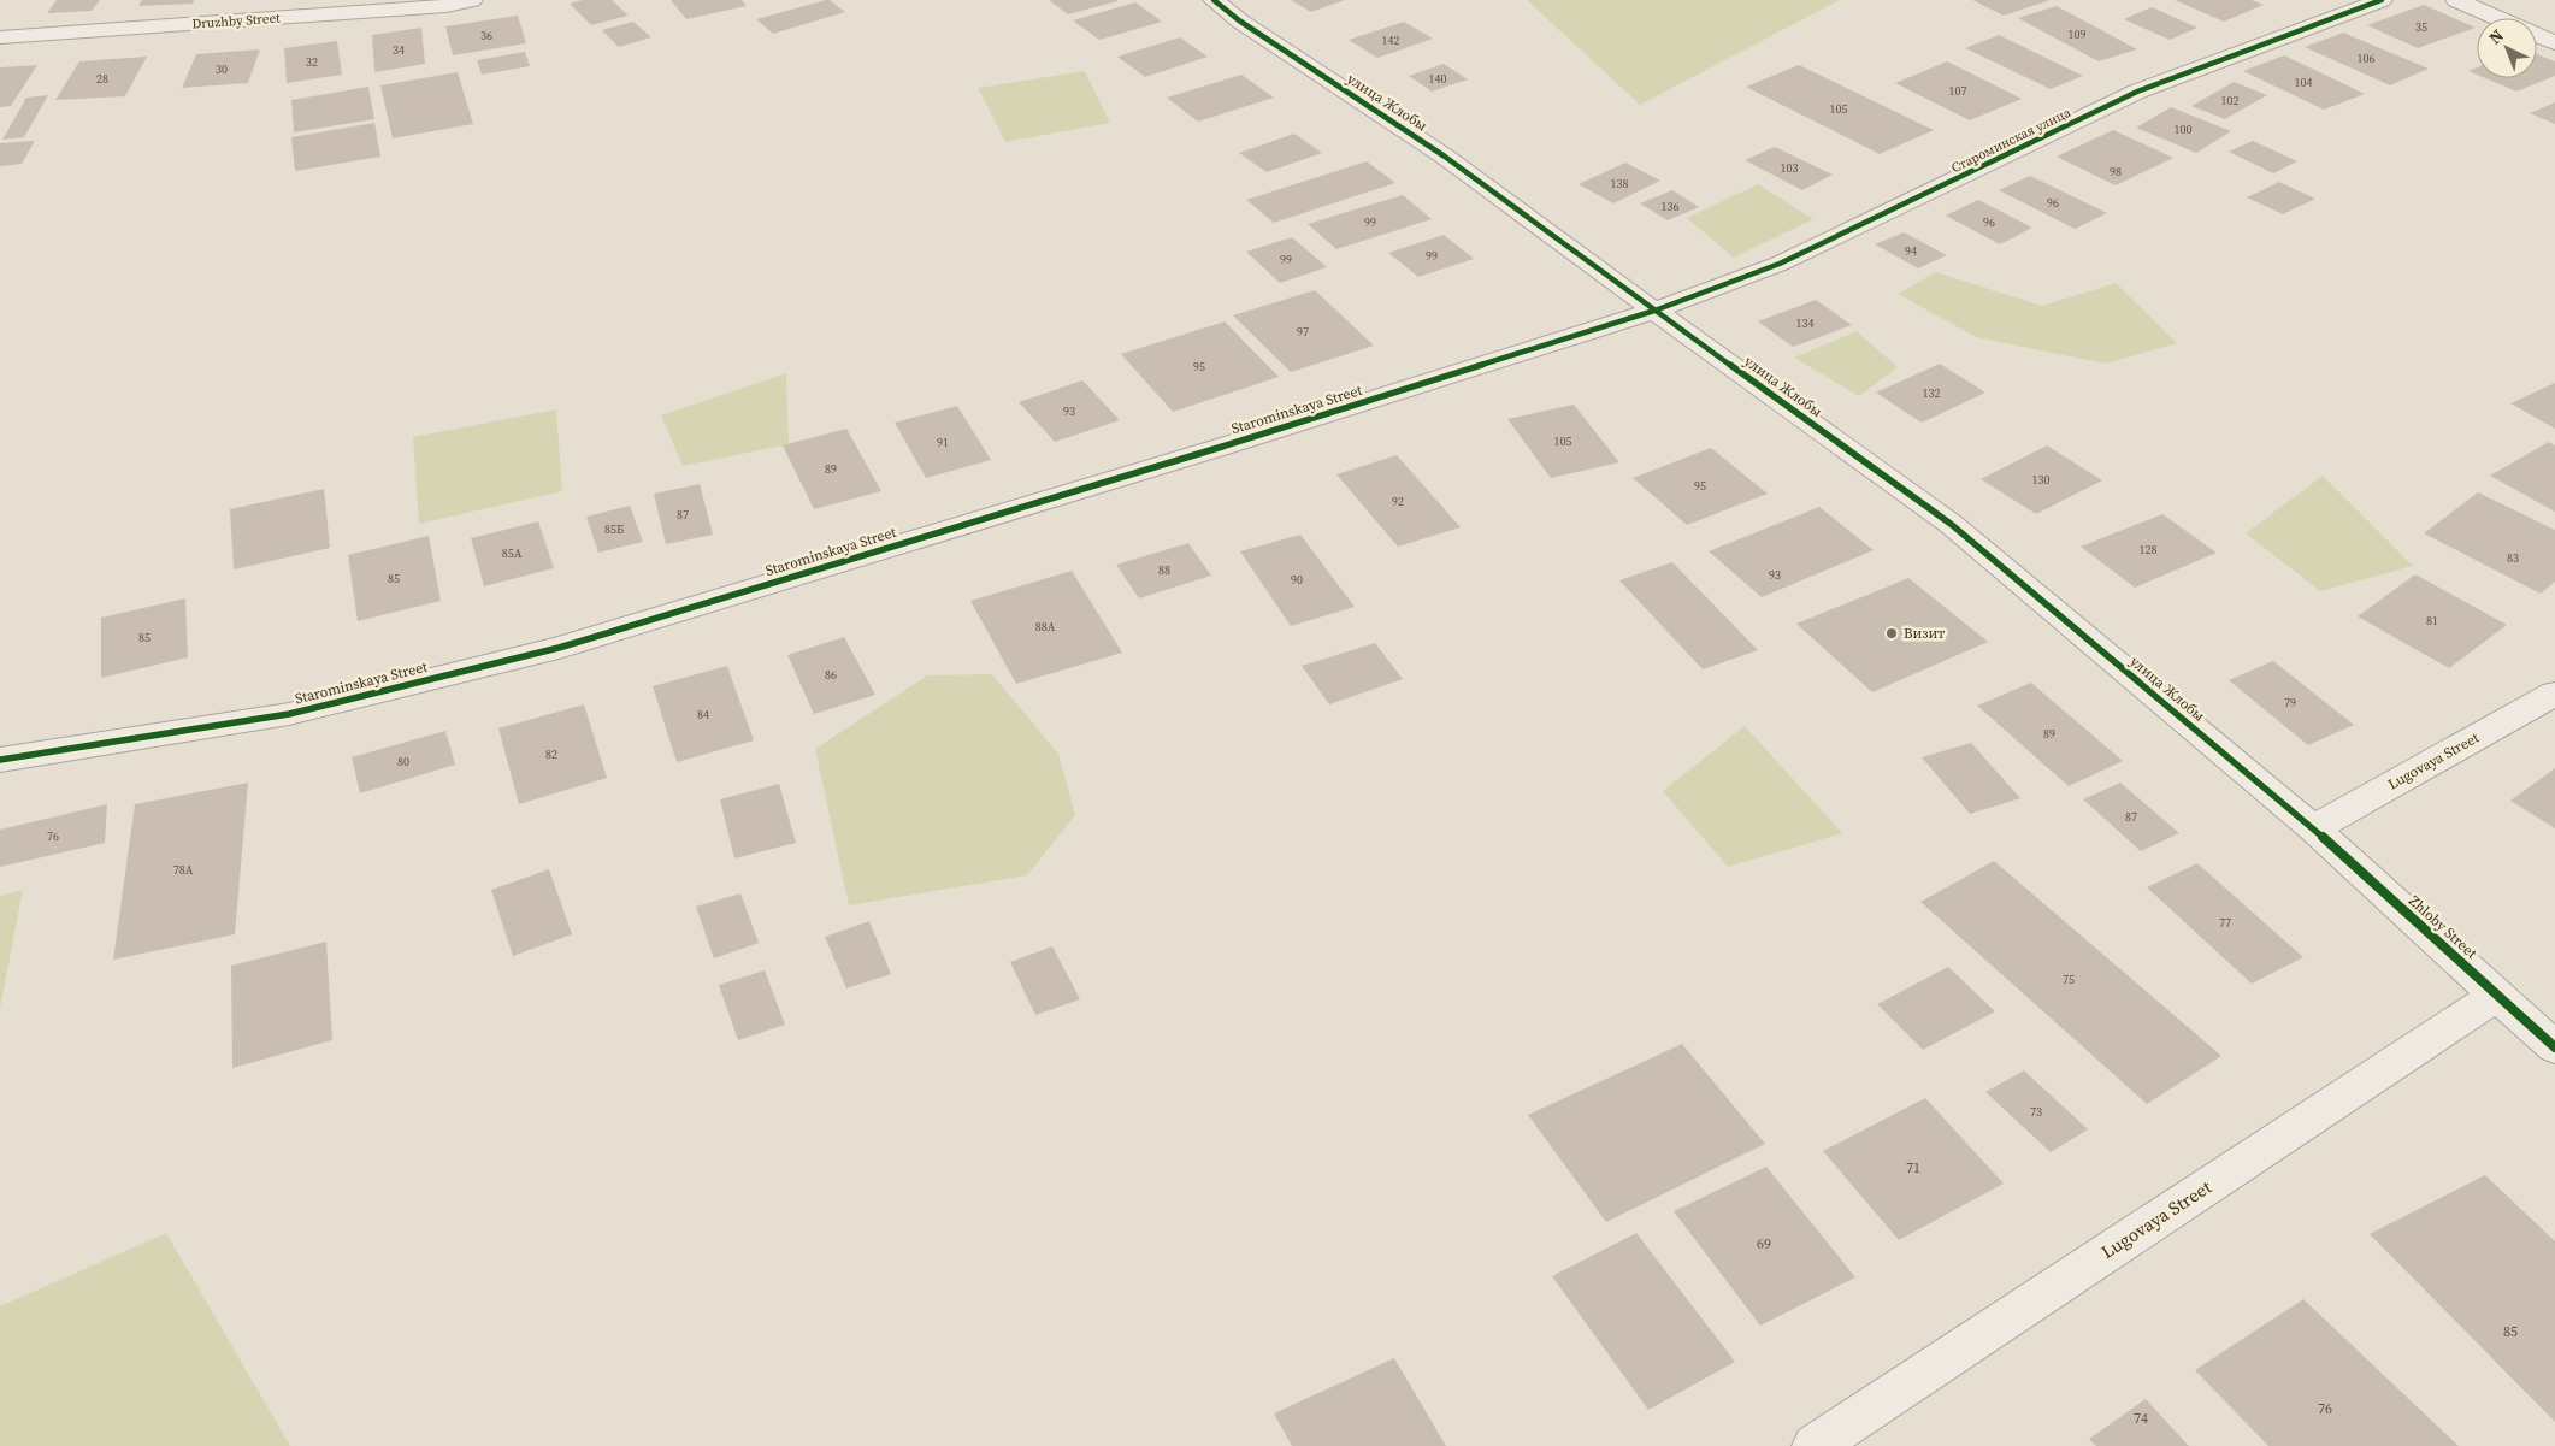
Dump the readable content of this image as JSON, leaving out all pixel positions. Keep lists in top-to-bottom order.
{
  "streets": {
    "street": [
      "Druzhby Street",
      "улица Жлобы",
      "Староминская улица",
      "Starominskaya Street",
      "Lugovaya Street",
      "Zhloby Street"
    ]
  },
  "crossings": [
    ["улица Жлобы", "Староминская улица"],
    ["улица Жлобы", "Starominskaya Street"],
    ["улица Жлобы", "Lugovaya Street"],
    ["улица Жлобы", "Zhloby Street"],
    ["Староминская улица", "Starominskaya Street"],
    ["Lugovaya Street", "Zhloby Street"]
  ],
  "places": ["Визит"],
  "house_numbers": [
    "35",
    "109",
    "36",
    "142",
    "34",
    "106",
    "32",
    "30",
    "28",
    "140",
    "104",
    "107",
    "102",
    "105",
    "100",
    "103",
    "98",
    "138",
    "96",
    "136",
    "99",
    "96",
    "94",
    "99",
    "99",
    "134",
    "97",
    "95",
    "132",
    "93",
    "105",
    "91",
    "89",
    "130",
    "95",
    "92",
    "87",
    "85Б",
    "128",
    "85А",
    "83",
    "88",
    "93",
    "85",
    "90",
    "81",
    "88А",
    "85",
    "86",
    "79",
    "84",
    "89",
    "82",
    "80",
    "87",
    "76",
    "78А",
    "77",
    "75",
    "73",
    "71",
    "69",
    "85",
    "76",
    "74"
  ],
  "north": "top left"
}
